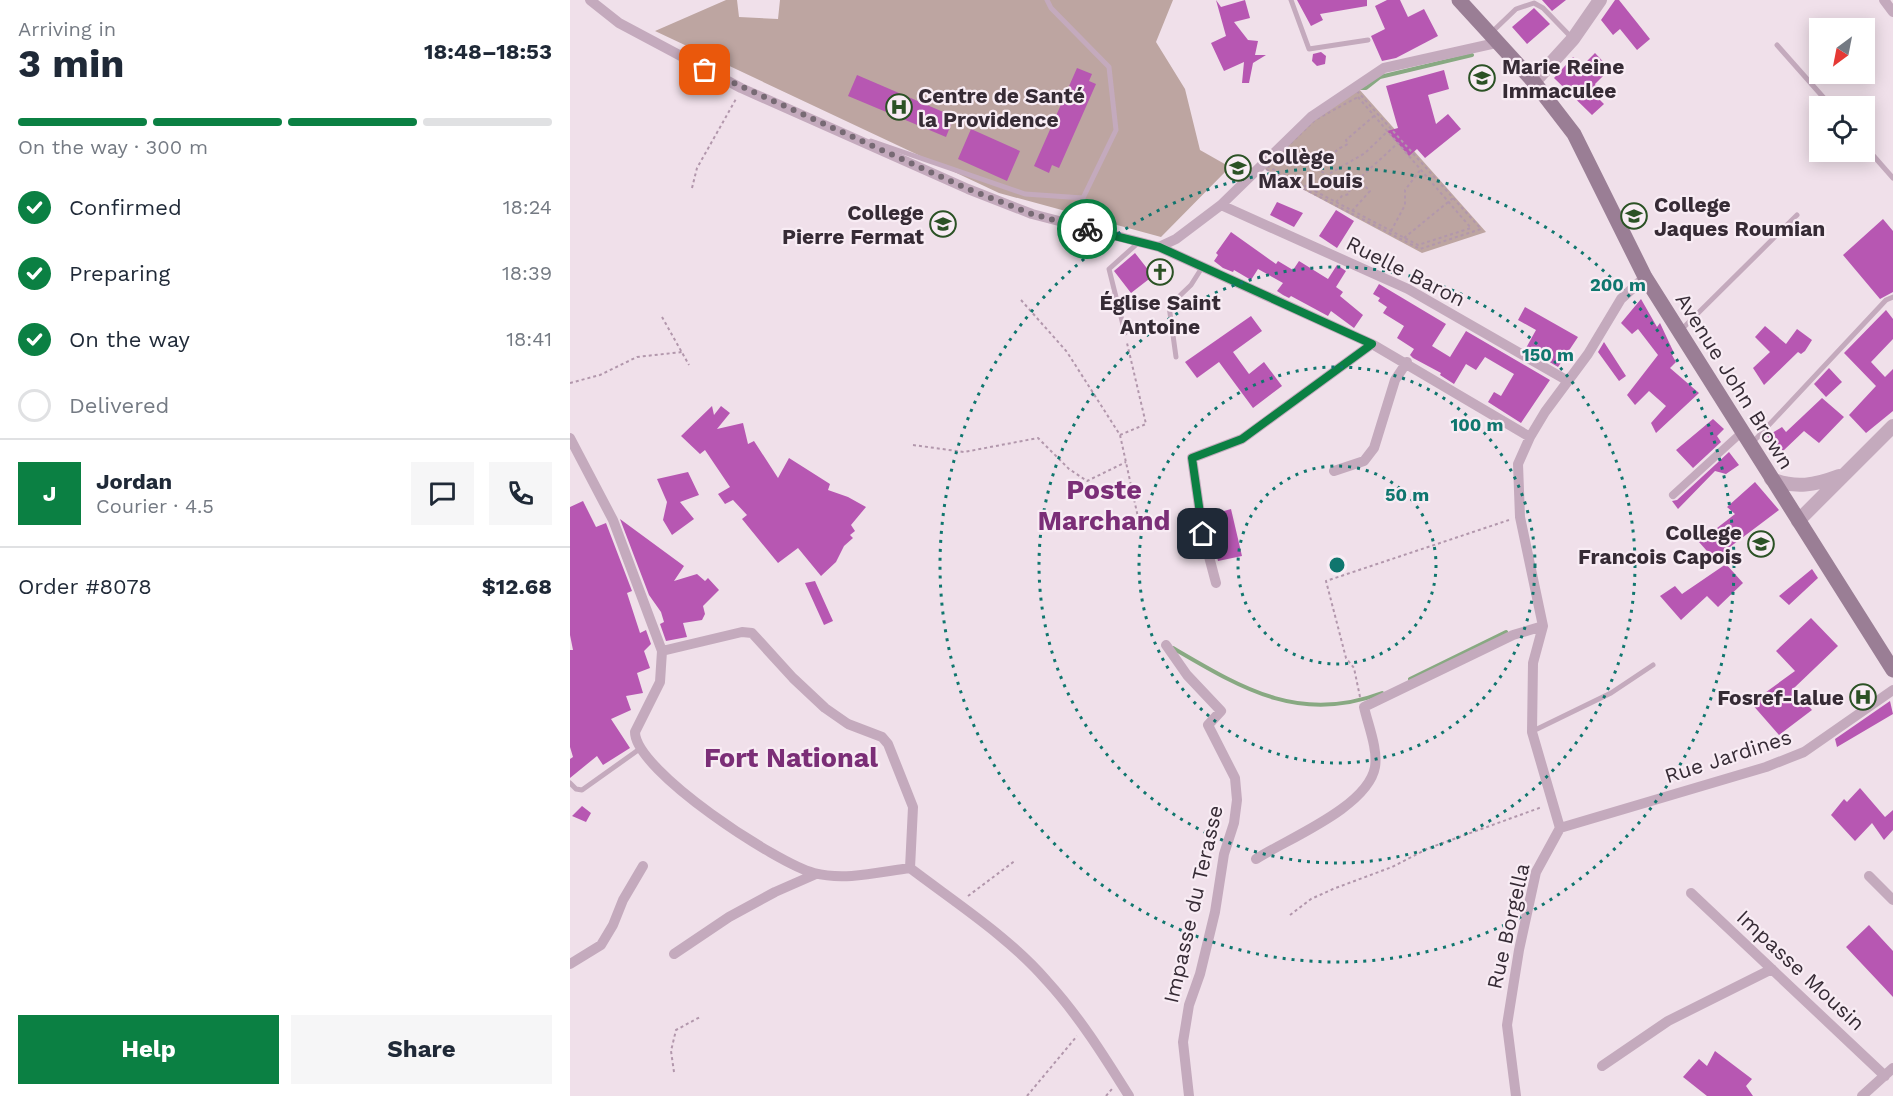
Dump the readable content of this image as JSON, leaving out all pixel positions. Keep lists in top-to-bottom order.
{
  "streets": {
    "main road": ["Avenue John Brown"],
    "street": [
      "Ruelle Baron",
      "Rue Jardines",
      "Impasse du Terasse",
      "Rue Borgella",
      "Impasse Mousin"
    ]
  },
  "crossings": [
    ["Rue Jardines", "Rue Borgella"]
  ],
  "districts": ["Poste Marchand", "Fort National"],
  "places": {
    "school or university": [
      "Marie Reine Immaculee",
      "Collège Max Louis",
      "College Jaques Roumian",
      "College Pierre Fermat",
      "College Francois Capois"
    ],
    "hospital": ["Centre de Santé la Providence", "Fosref-lalue"],
    "church": ["Église Saint Antoine"]
  },
  "north": "bottom left",
  "page": {
    "heading": ["3 min", "Arriving in", "18:48–18:53"],
    "panel": [
      "Jordan",
      "Courier · 4.5",
      "Order #8078",
      "$12.68"
    ],
    "bar": "On the way · 300 m",
    "list": [
      ["Confirmed", "18:24"],
      ["Preparing", "18:39"],
      ["On the way", "18:41"],
      "Delivered"
    ],
    "round": "J",
    "buttons": ["Help", "Share"]
  },
  "rings": [
    "200 m",
    "150 m",
    "100 m",
    "50 m"
  ]
}
